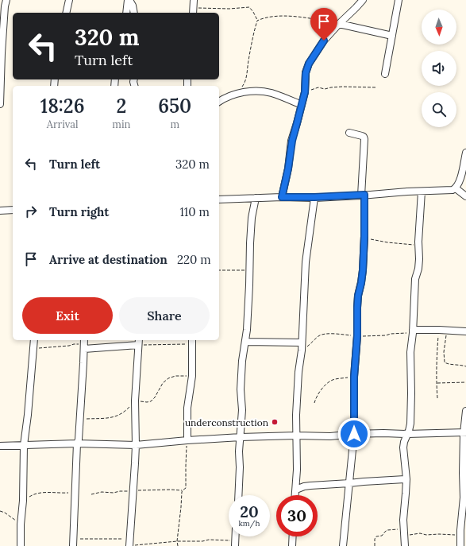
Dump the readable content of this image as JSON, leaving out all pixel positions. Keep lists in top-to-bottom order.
{
  "places": ["underconstruction"],
  "north": "bottom",
  "page": {
    "turn": ["320 m", "Turn left"],
    "eta": [
      "18:26",
      "Arrival",
      "2",
      "min",
      "650",
      "m"
    ],
    "list": [
      {
        "name": "Turn left",
        "value": "320 m"
      },
      {
        "name": "Turn right",
        "value": "110 m"
      },
      {
        "name": "Arrive at destination",
        "value": "220 m"
      }
    ],
    "buttons": ["Exit", "Share"],
    "speed": "20 km/h",
    "limit": "30"
  }
}
